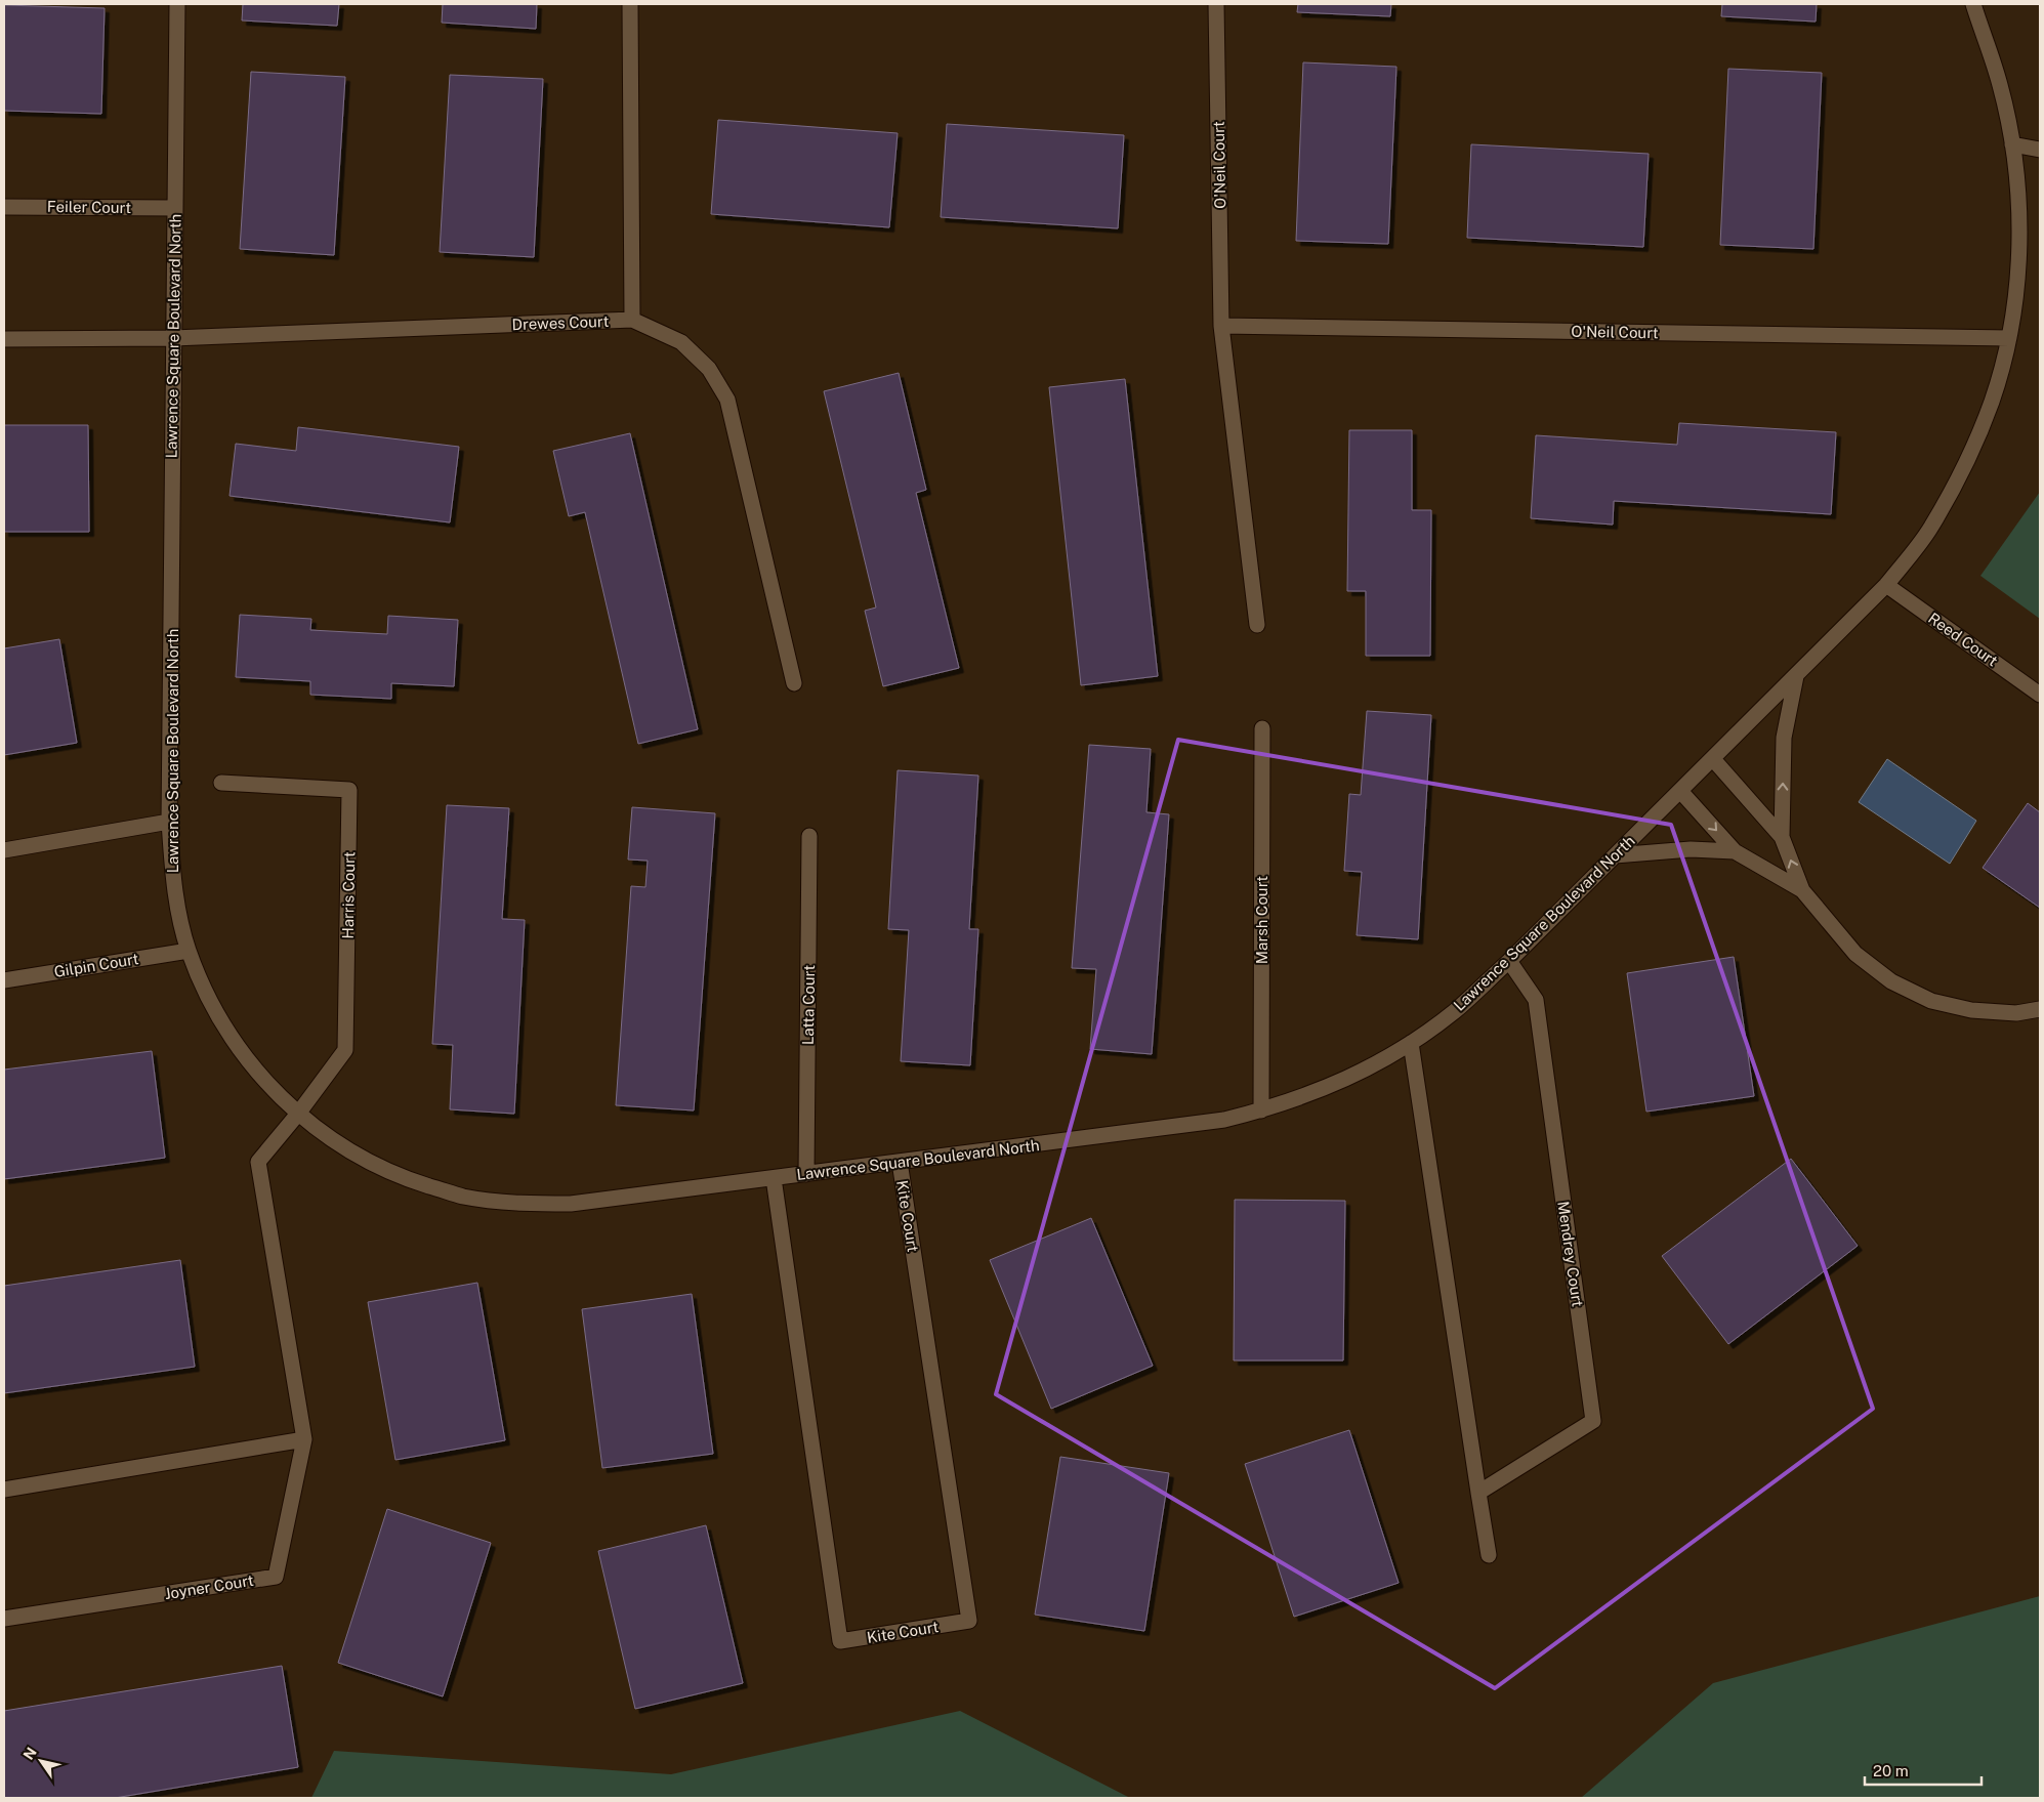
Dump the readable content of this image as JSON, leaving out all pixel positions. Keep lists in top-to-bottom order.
{
  "streets": {
    "street": [
      "O'Neil Court",
      "Feiler Court",
      "Drewes Court",
      "Lawrence Square Boulevard North",
      "Reed Court",
      "Harris Court",
      "Marsh Court",
      "Gilpin Court",
      "Latta Court",
      "Kite Court",
      "Mendrey Court",
      "Joyner Court"
    ]
  },
  "crossings": [
    ["O'Neil Court", "Lawrence Square Boulevard North"],
    ["Feiler Court", "Lawrence Square Boulevard North"],
    ["Drewes Court", "Lawrence Square Boulevard North"],
    ["Lawrence Square Boulevard North", "Reed Court"],
    ["Lawrence Square Boulevard North", "Harris Court"],
    ["Lawrence Square Boulevard North", "Marsh Court"],
    ["Lawrence Square Boulevard North", "Gilpin Court"],
    ["Lawrence Square Boulevard North", "Latta Court"],
    ["Lawrence Square Boulevard North", "Kite Court"],
    ["Lawrence Square Boulevard North", "Mendrey Court"],
    ["Lawrence Square Boulevard North", "Joyner Court"],
    ["Harris Court", "Joyner Court"]
  ],
  "scale_bar": "20 m",
  "north": "top left"
}
